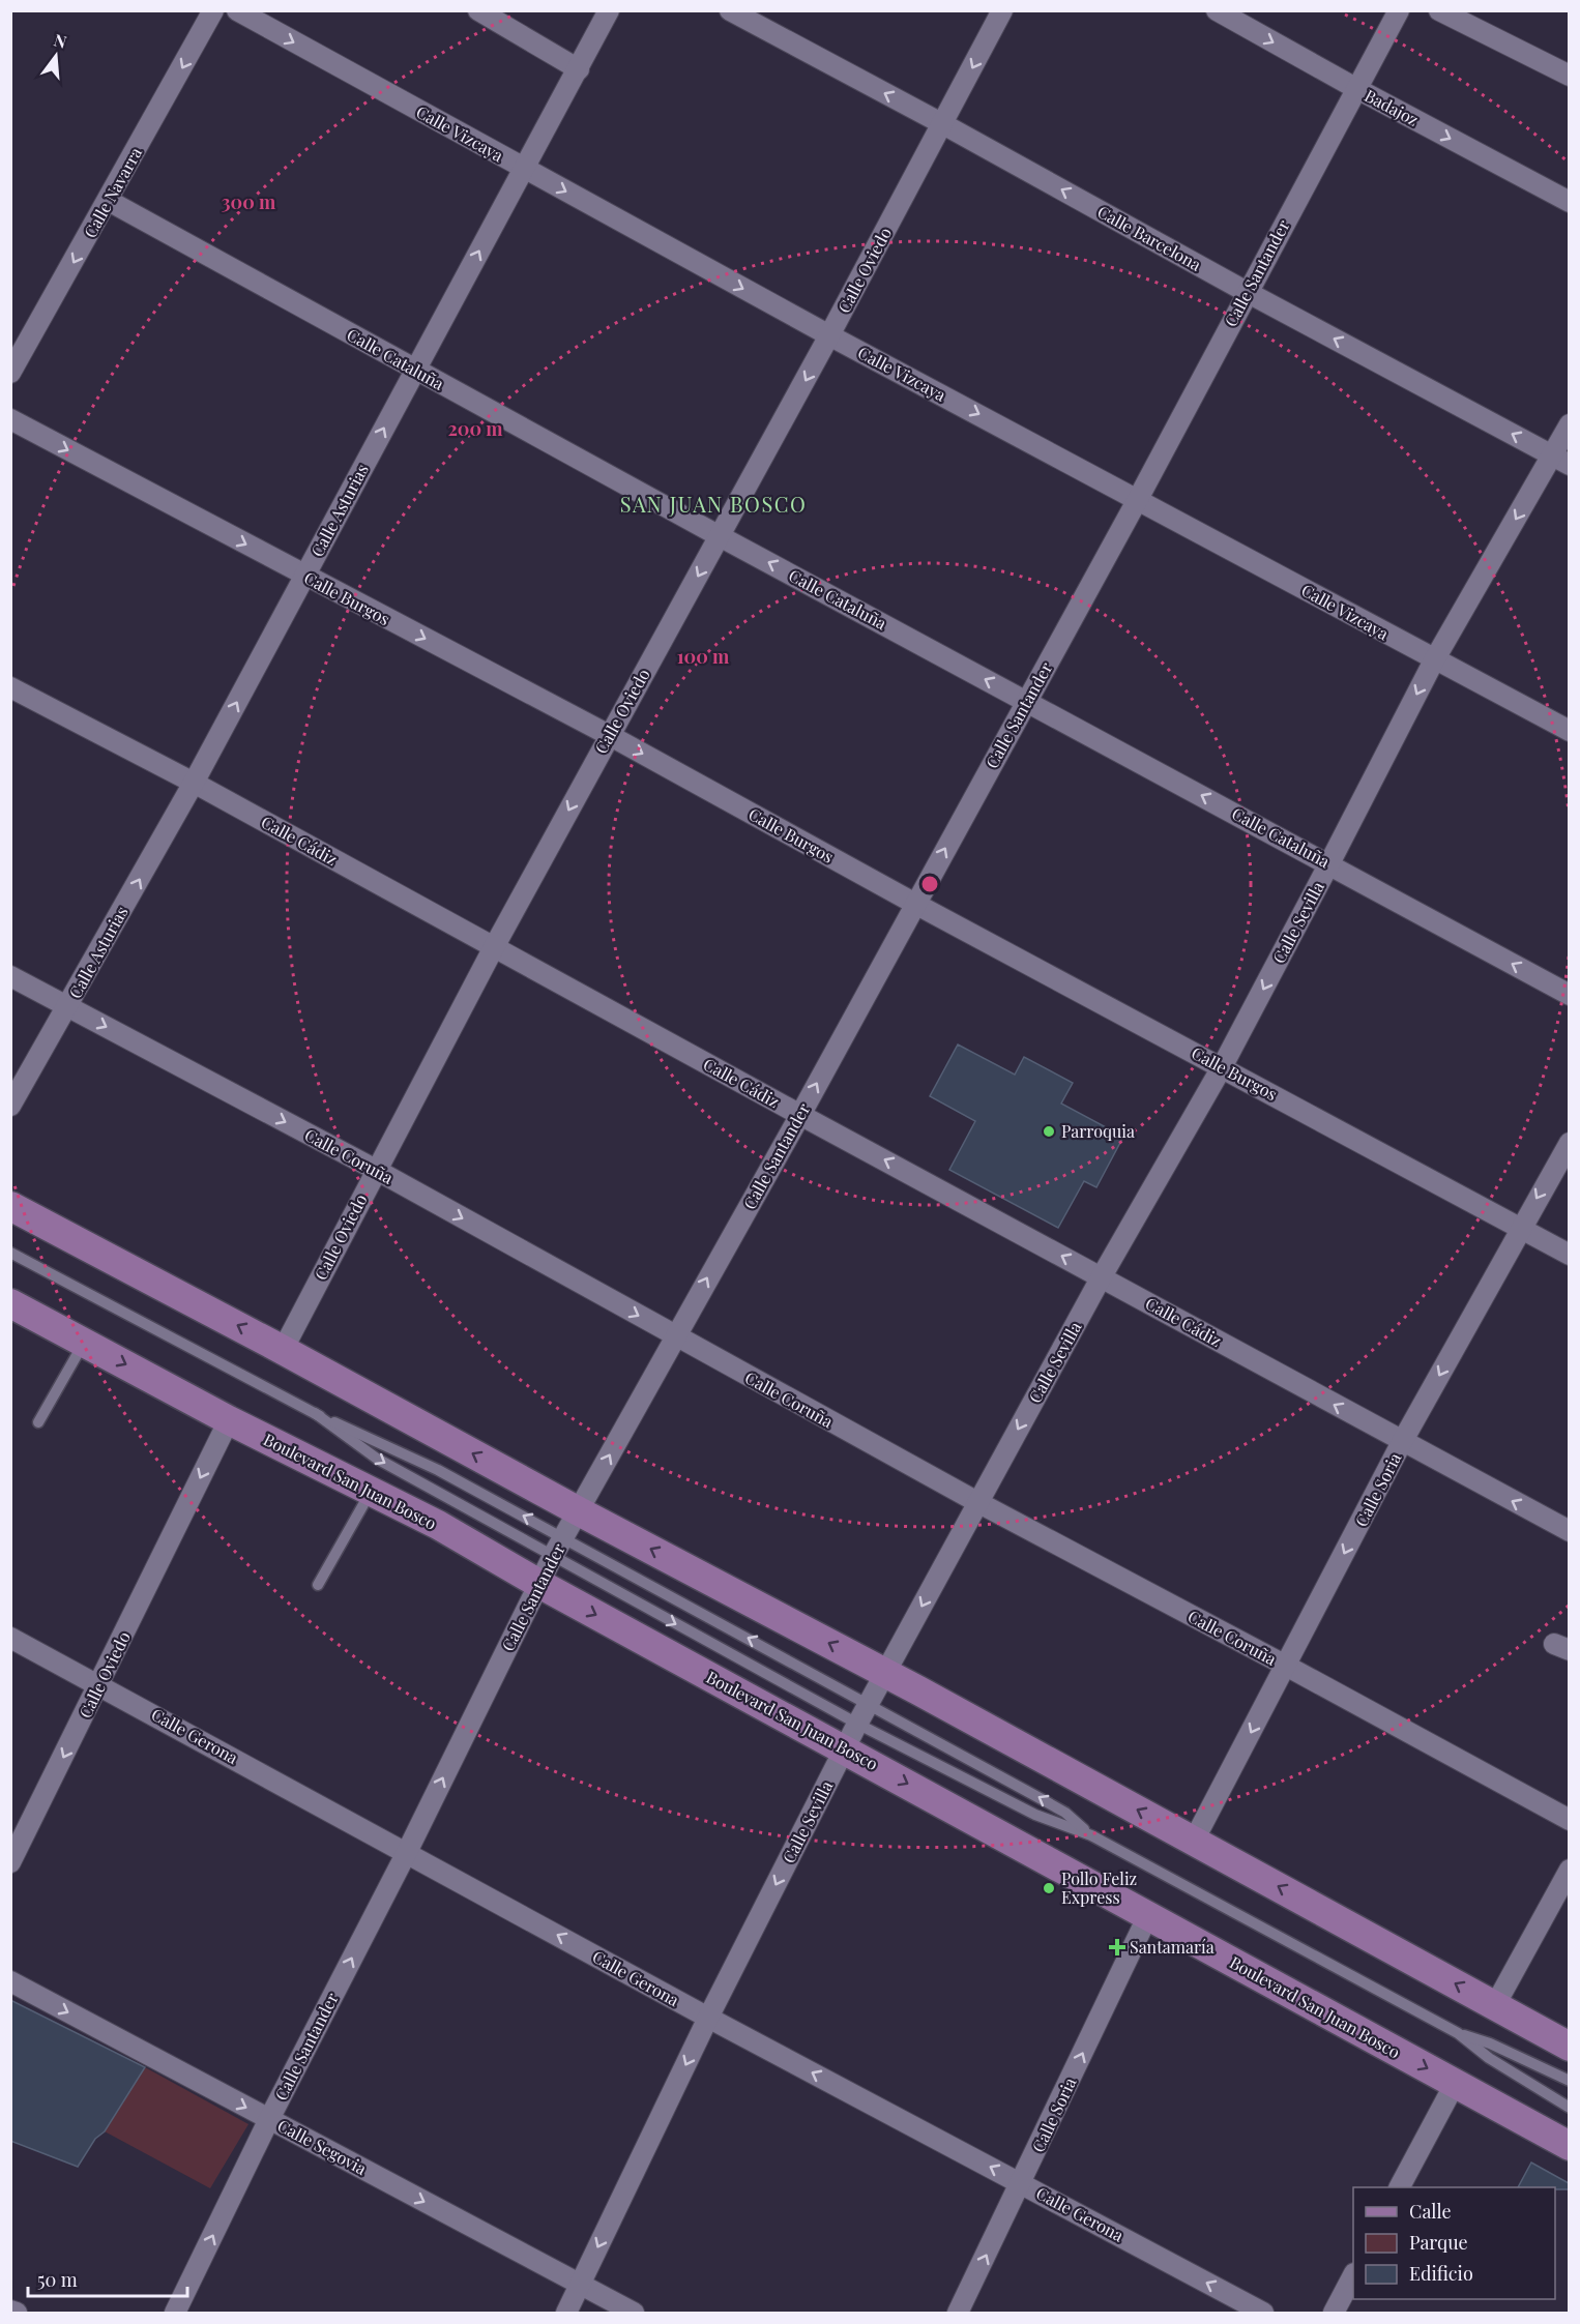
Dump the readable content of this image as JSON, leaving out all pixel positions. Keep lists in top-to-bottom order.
{
  "streets": {
    "street": [
      "Badajoz",
      "Calle Vizcaya",
      "Calle Navarra",
      "Calle Barcelona",
      "Calle Oviedo",
      "Calle Santander",
      "Calle Cataluña",
      "Calle Asturias",
      "Calle Burgos",
      "Calle Cádiz",
      "Calle Sevilla",
      "Calle Coruña",
      "Boulevard San Juan Bosco",
      "Calle Soria",
      "Calle Gerona",
      "Calle Segovia"
    ]
  },
  "crossings": [
    ["Badajoz", "Calle Santander"],
    ["Calle Vizcaya", "Calle Oviedo"],
    ["Calle Vizcaya", "Calle Santander"],
    ["Calle Vizcaya", "Calle Asturias"],
    ["Calle Vizcaya", "Calle Sevilla"],
    ["Calle Navarra", "Calle Cataluña"],
    ["Calle Barcelona", "Calle Oviedo"],
    ["Calle Barcelona", "Calle Santander"],
    ["Calle Barcelona", "Calle Sevilla"],
    ["Calle Oviedo", "Calle Cataluña"],
    ["Calle Oviedo", "Calle Burgos"],
    ["Calle Oviedo", "Calle Cádiz"],
    ["Calle Oviedo", "Calle Coruña"],
    ["Calle Oviedo", "Boulevard San Juan Bosco"],
    ["Calle Oviedo", "Calle Gerona"],
    ["Calle Santander", "Calle Cataluña"],
    ["Calle Santander", "Calle Burgos"],
    ["Calle Santander", "Calle Cádiz"],
    ["Calle Santander", "Calle Coruña"],
    ["Calle Santander", "Boulevard San Juan Bosco"],
    ["Calle Santander", "Calle Gerona"],
    ["Calle Santander", "Calle Segovia"],
    ["Calle Cataluña", "Calle Asturias"],
    ["Calle Cataluña", "Calle Sevilla"],
    ["Calle Asturias", "Calle Burgos"],
    ["Calle Asturias", "Calle Cádiz"],
    ["Calle Asturias", "Calle Coruña"],
    ["Calle Burgos", "Calle Sevilla"],
    ["Calle Burgos", "Calle Soria"],
    ["Calle Cádiz", "Calle Sevilla"],
    ["Calle Cádiz", "Calle Soria"],
    ["Calle Sevilla", "Calle Coruña"],
    ["Calle Sevilla", "Boulevard San Juan Bosco"],
    ["Calle Sevilla", "Calle Gerona"],
    ["Calle Sevilla", "Calle Segovia"],
    ["Calle Coruña", "Calle Soria"],
    ["Boulevard San Juan Bosco", "Calle Soria"],
    ["Calle Soria", "Calle Gerona"]
  ],
  "one_way": [
    "Calle Vizcaya",
    "Calle Navarra",
    "Calle Barcelona",
    "Calle Oviedo",
    "Calle Santander",
    "Calle Cataluña",
    "Calle Asturias",
    "Calle Burgos",
    "Calle Cádiz",
    "Calle Sevilla",
    "Calle Coruña",
    "Calle Gerona",
    "Calle Segovia"
  ],
  "districts": ["SAN JUAN BOSCO"],
  "places": {
    "other": ["Parroquia", "Pollo Feliz Express"],
    "health": ["Santamaría"]
  },
  "legend": ["Calle", "Parque", "Edificio"],
  "scale_bar": "50 m",
  "north": "top",
  "rings": ["300 m", "200 m", "100 m"]
}
